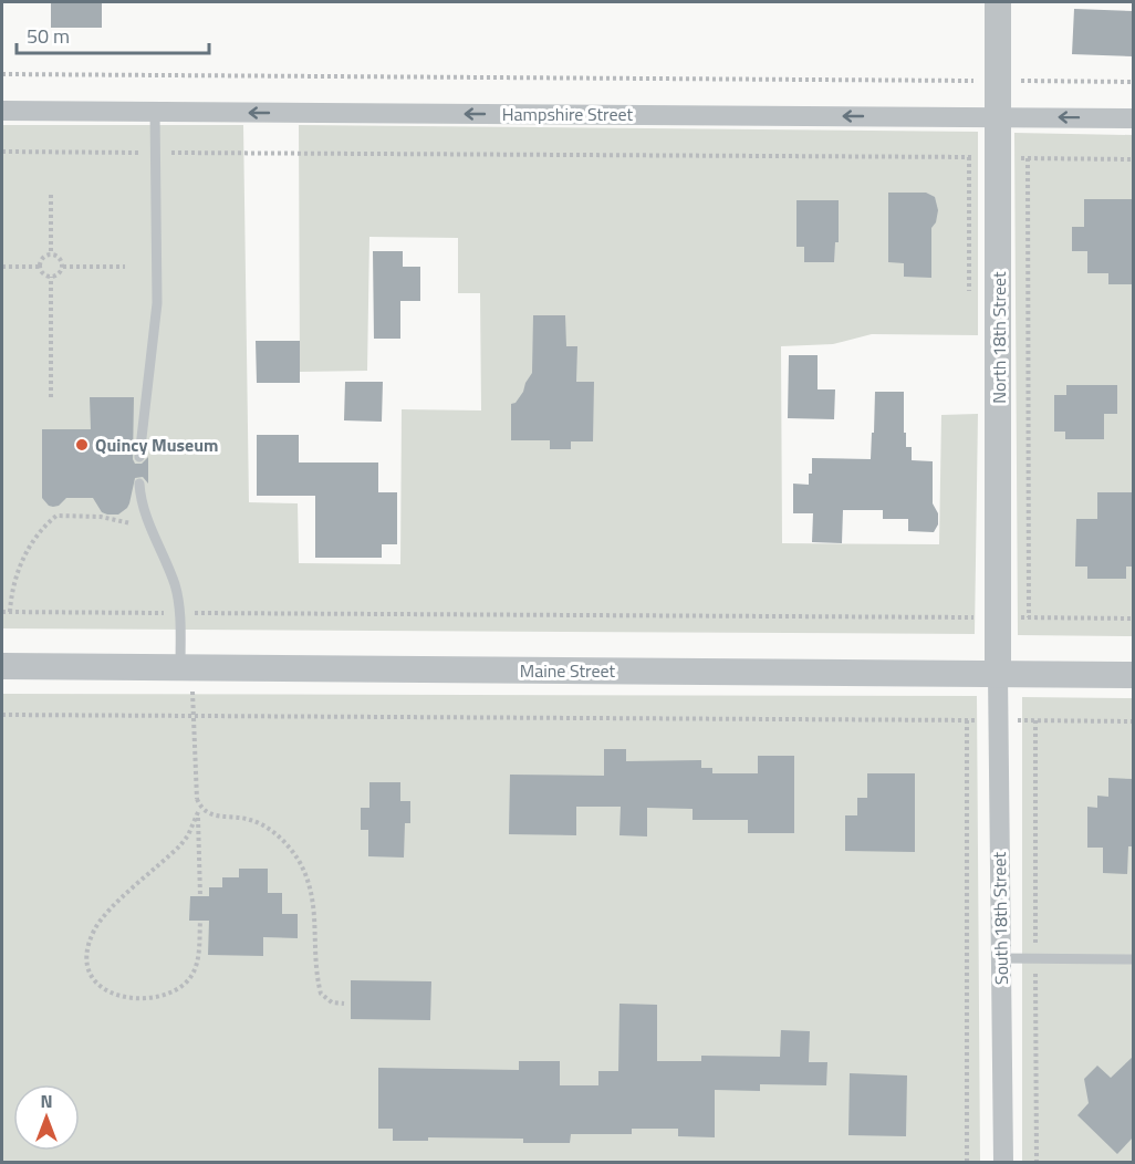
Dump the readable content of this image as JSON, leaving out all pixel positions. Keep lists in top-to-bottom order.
{
  "streets": {
    "street": [
      "Hampshire Street",
      "North 18th Street",
      "Maine Street",
      "South 18th Street"
    ]
  },
  "crossings": [
    ["Hampshire Street", "North 18th Street"],
    ["North 18th Street", "Maine Street"],
    ["North 18th Street", "South 18th Street"],
    ["Maine Street", "South 18th Street"]
  ],
  "one_way": ["Hampshire Street"],
  "places": ["Quincy Museum"],
  "scale_bar": "50 m",
  "north": "top"
}
